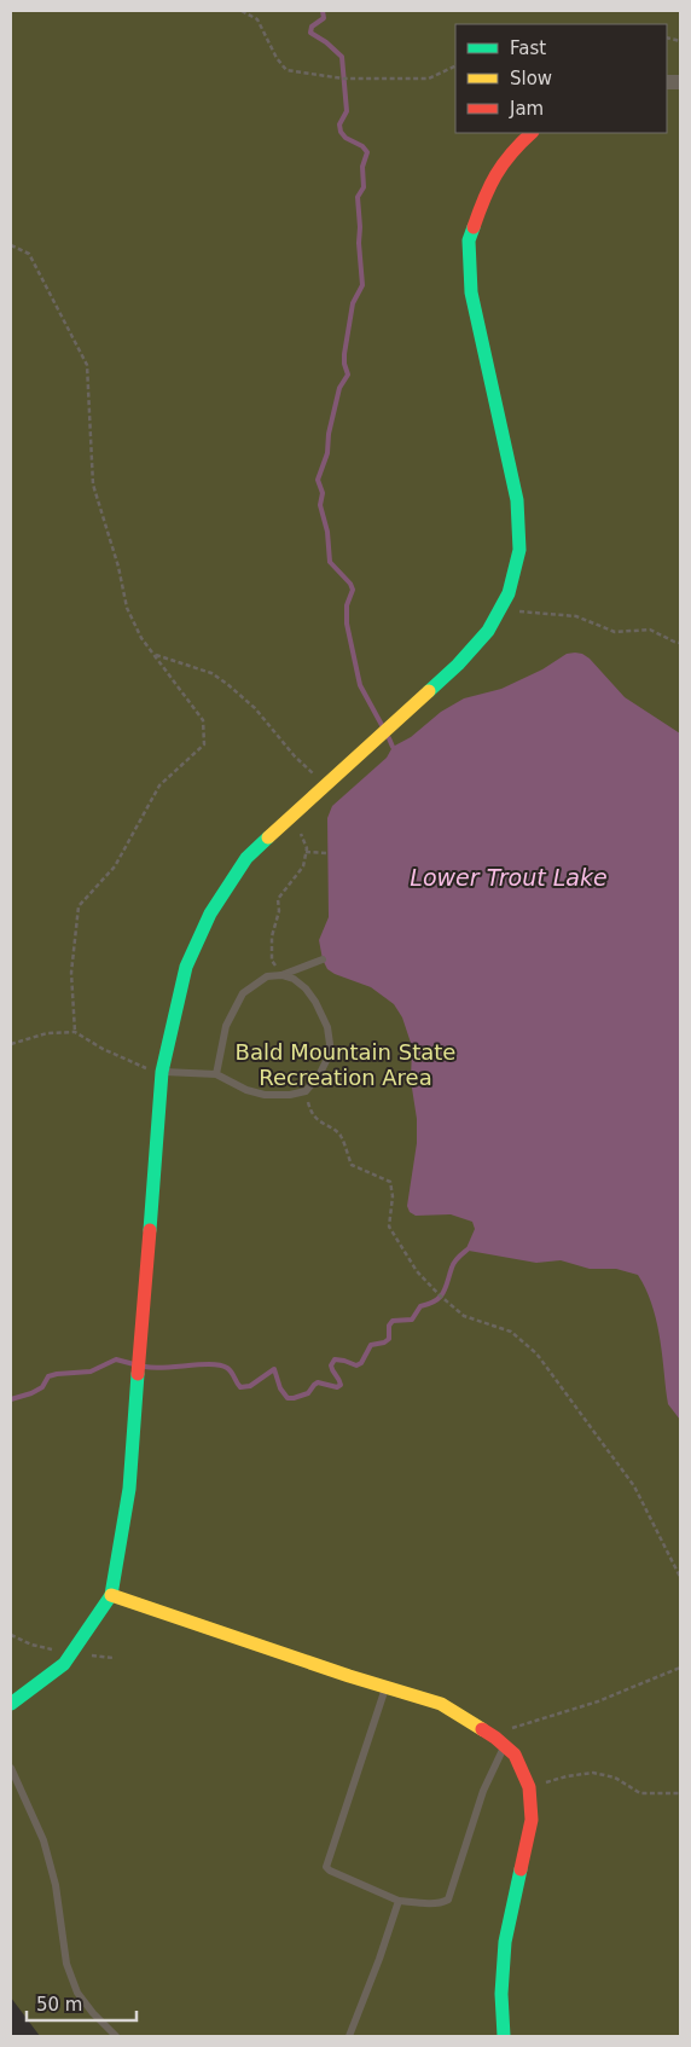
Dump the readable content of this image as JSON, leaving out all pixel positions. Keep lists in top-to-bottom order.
{
  "water": ["Lower Trout Lake"],
  "parks": ["Bald Mountain State Recreation Area"],
  "legend": ["Fast", "Slow", "Jam"],
  "scale_bar": "50 m"
}
